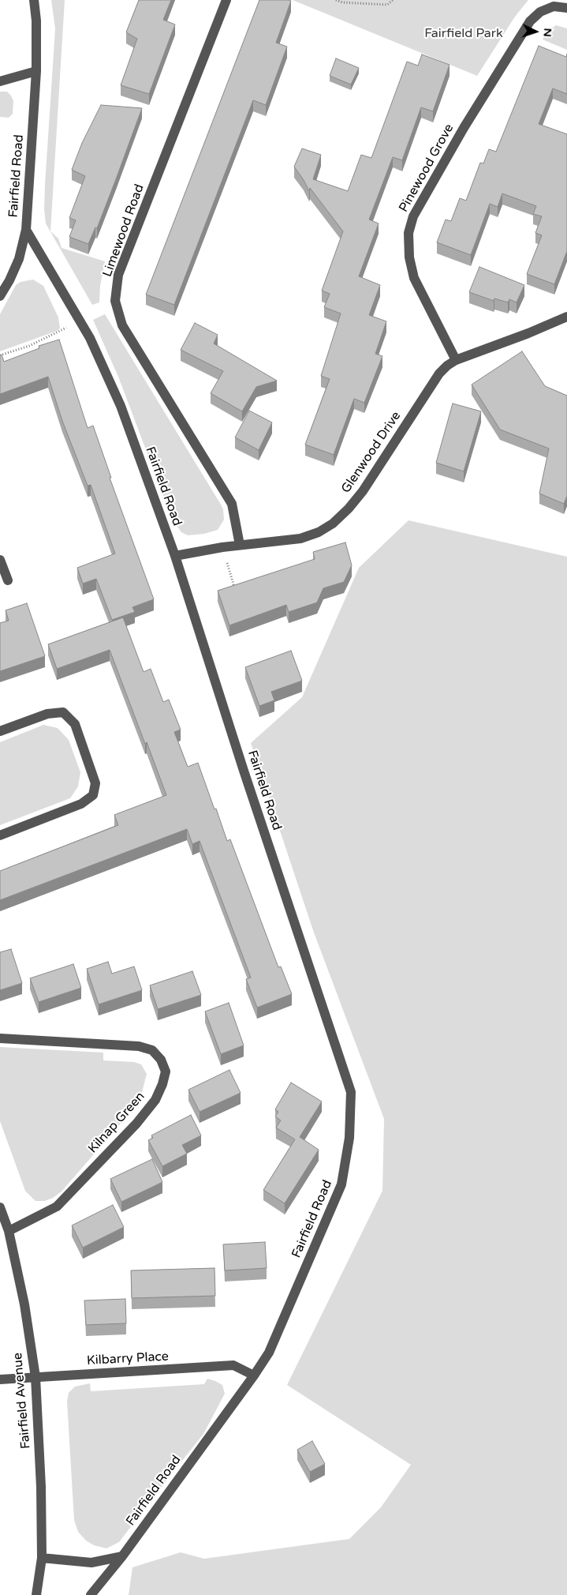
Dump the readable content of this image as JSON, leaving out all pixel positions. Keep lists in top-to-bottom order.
{
  "streets": {
    "street": [
      "Pinewood Grove",
      "Fairfield Road",
      "Limewood Road",
      "Glenwood Drive",
      "Kilnap Green",
      "Kilbarry Place",
      "Fairfield Avenue"
    ]
  },
  "crossings": [
    ["Pinewood Grove", "Glenwood Drive"],
    ["Fairfield Road", "Glenwood Drive"],
    ["Fairfield Road", "Kilbarry Place"],
    ["Limewood Road", "Glenwood Drive"],
    ["Kilnap Green", "Fairfield Avenue"],
    ["Kilbarry Place", "Fairfield Avenue"]
  ],
  "parks": ["Fairfield Park"],
  "north": "right"
}
